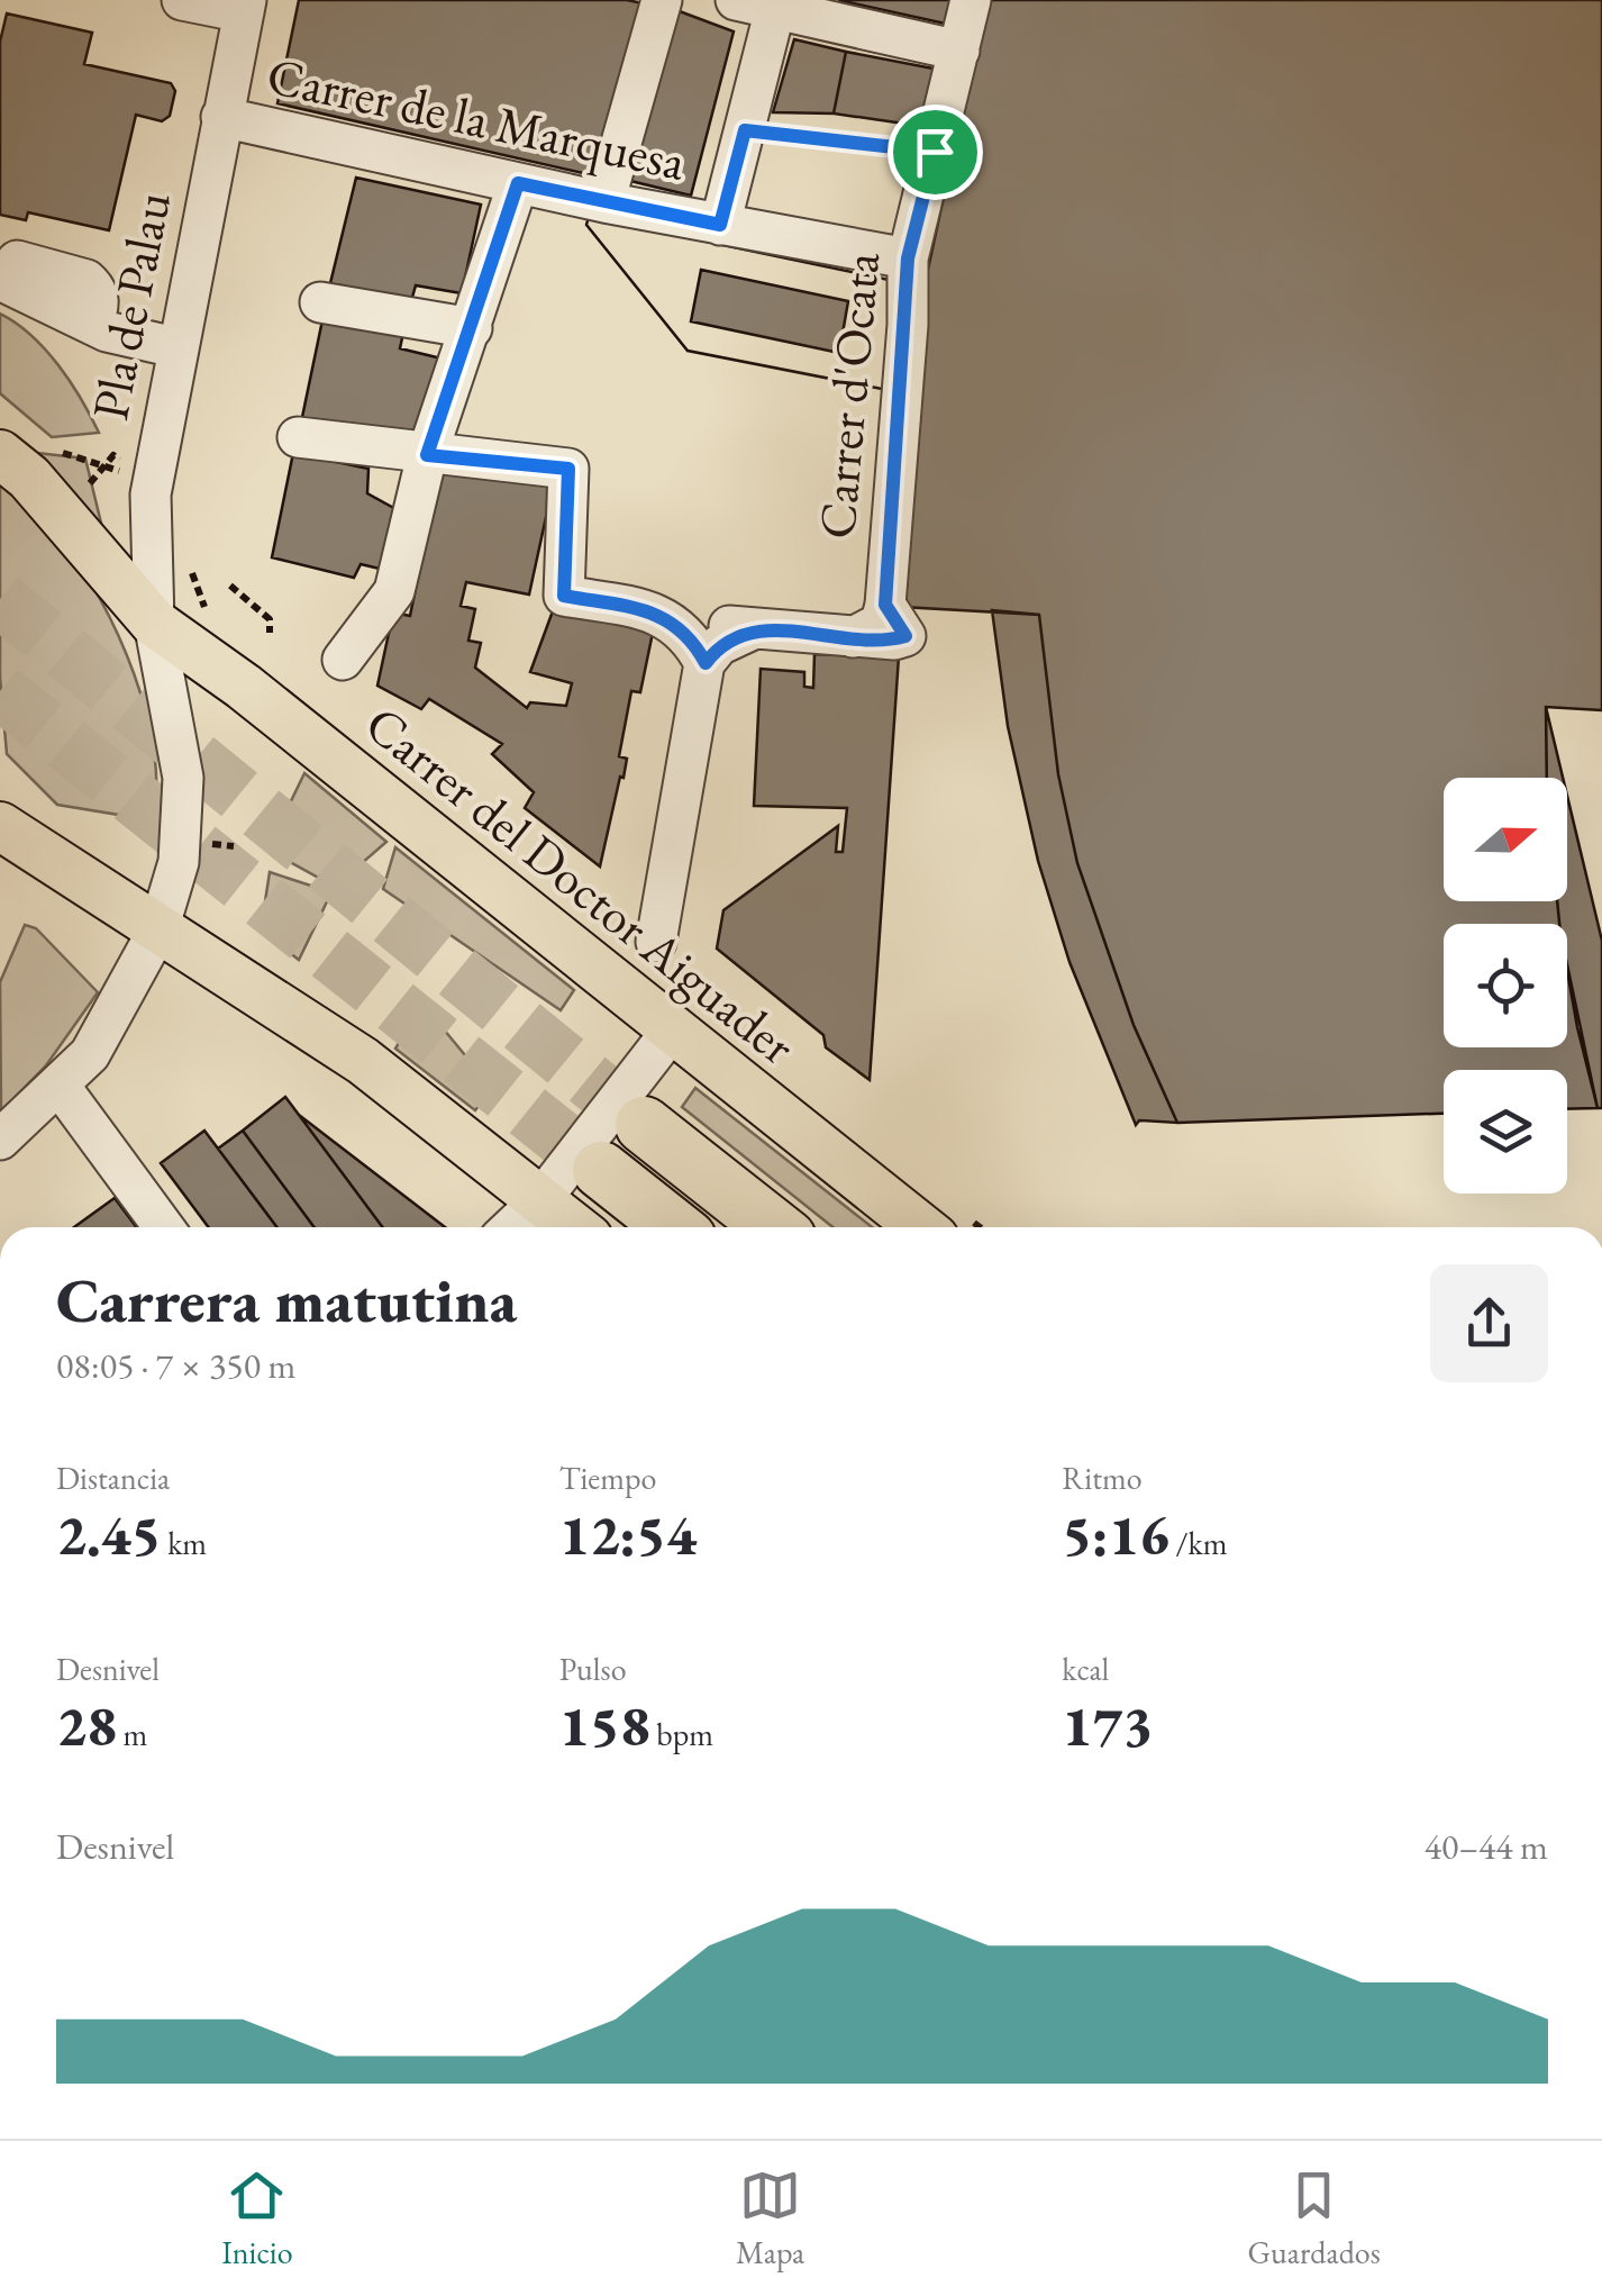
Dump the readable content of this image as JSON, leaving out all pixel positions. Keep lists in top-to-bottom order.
{
  "streets": {
    "main road": ["Carrer del Doctor Aiguader"],
    "street": ["Carrer de la Marquesa", "Pla de Palau", "Carrer d'Ocata"]
  },
  "crossings": [
    ["Carrer de la Marquesa", "Pla de Palau"],
    ["Carrer de la Marquesa", "Carrer d'Ocata"],
    ["Pla de Palau", "Carrer del Doctor Aiguader"]
  ],
  "north": "right",
  "page": {
    "heading": ["Carrera matutina", "08:05 · 7 × 350 m"],
    "stats": [
      ["Distancia", "2.45 km"],
      ["Tiempo", "12:54"],
      ["Ritmo", "5:16 /km"],
      ["Desnivel", "28 m"],
      ["Pulso", "158 bpm"],
      ["kcal", "173"]
    ],
    "chart": ["Desnivel", "40–44 m"],
    "tabs": ["Inicio", "Mapa", "Guardados"]
  }
}
